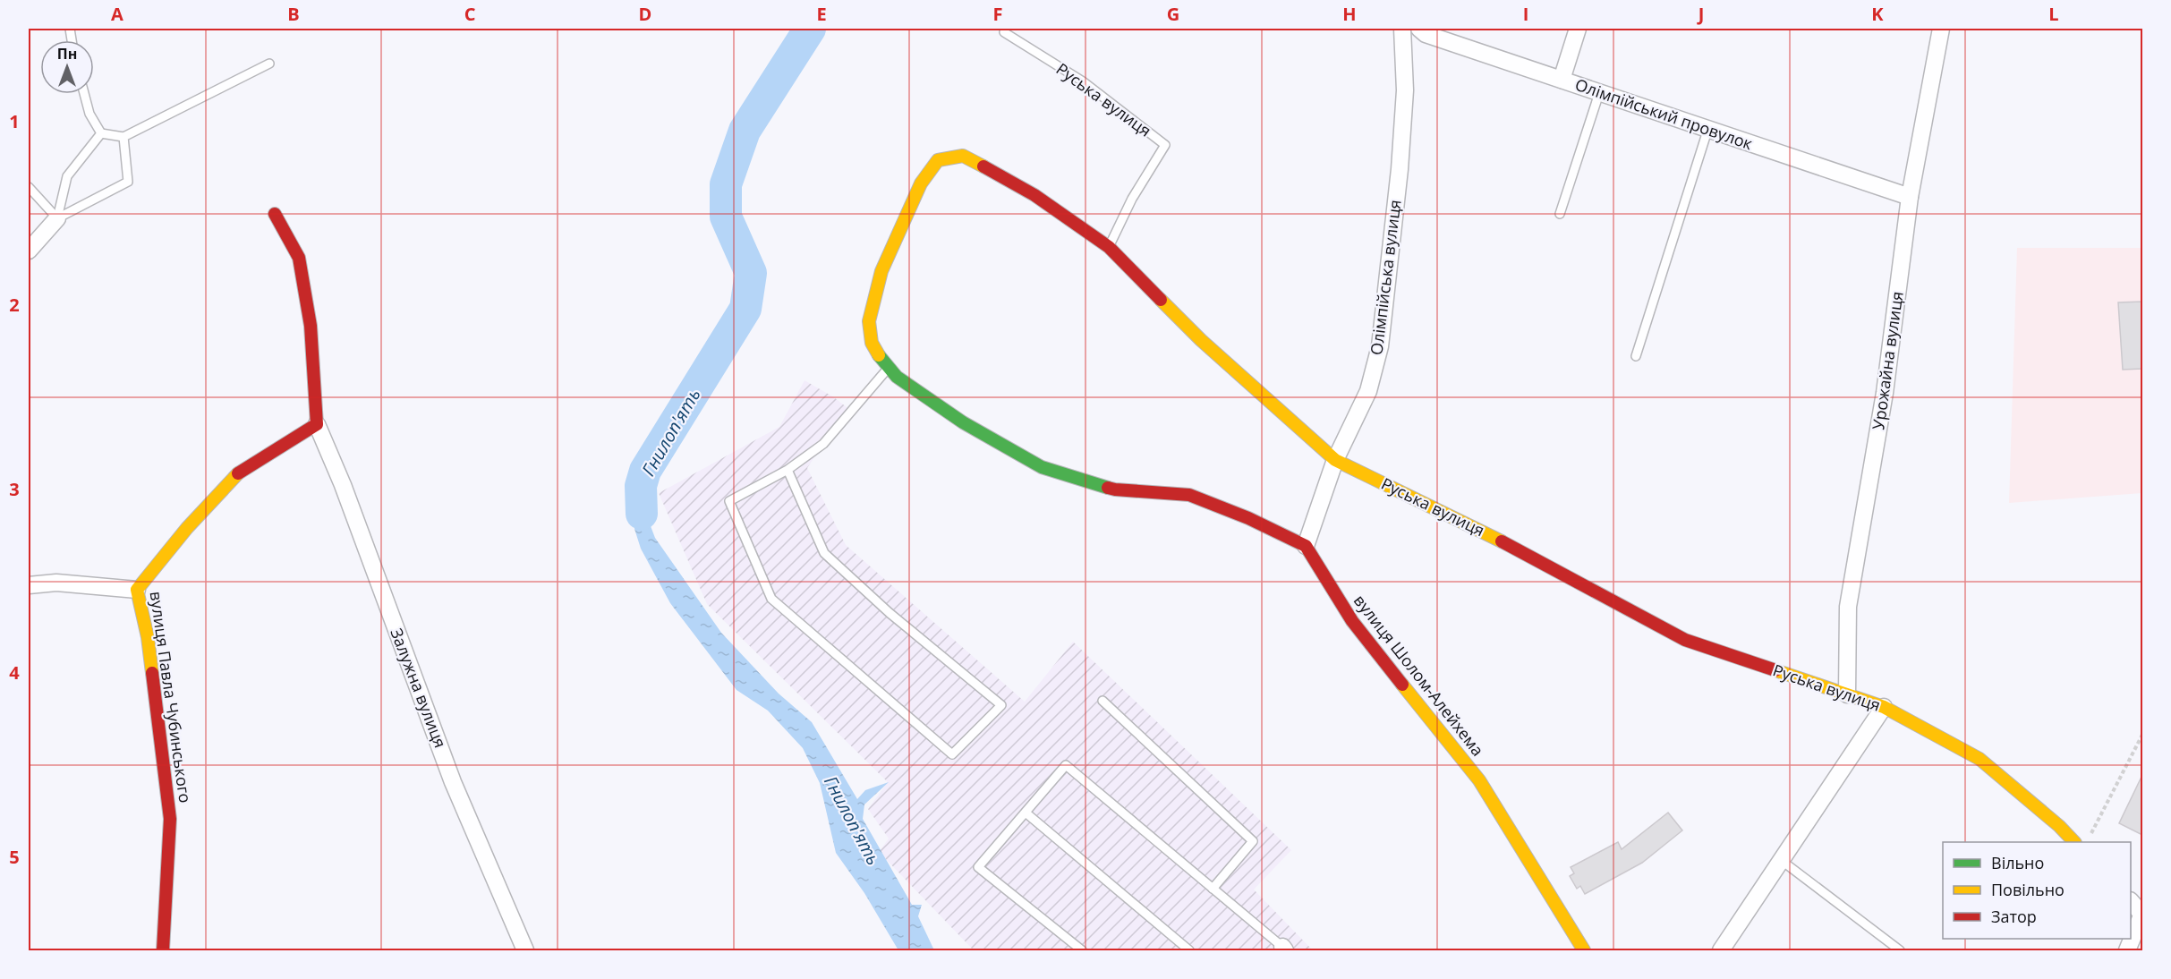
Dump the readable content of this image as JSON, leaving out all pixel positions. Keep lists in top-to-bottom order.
{
  "streets": {
    "street": [
      "Руська вулиця",
      "Олімпійський провулок",
      "Олімпійська вулиця",
      "Урожайна вулиця",
      "вулиця Шолом-Алейхема",
      "Залужна вулиця",
      "вулиця Павла Чубинського"
    ]
  },
  "crossings": [
    ["Руська вулиця", "Олімпійська вулиця"],
    ["Руська вулиця", "Урожайна вулиця"],
    ["Олімпійський провулок", "Урожайна вулиця"],
    ["Олімпійська вулиця", "вулиця Шолом-Алейхема"],
    ["Залужна вулиця", "вулиця Павла Чубинського"]
  ],
  "water": ["Гнилоп'ять"],
  "legend": ["Вільно", "Повільно", "Затор"],
  "north": "top",
  "grid": {
    "columns": [
      "A",
      "B",
      "C",
      "D",
      "E",
      "F",
      "G",
      "H",
      "I",
      "J",
      "K",
      "L"
    ],
    "rows": [
      "1",
      "2",
      "3",
      "4",
      "5"
    ]
  }
}
